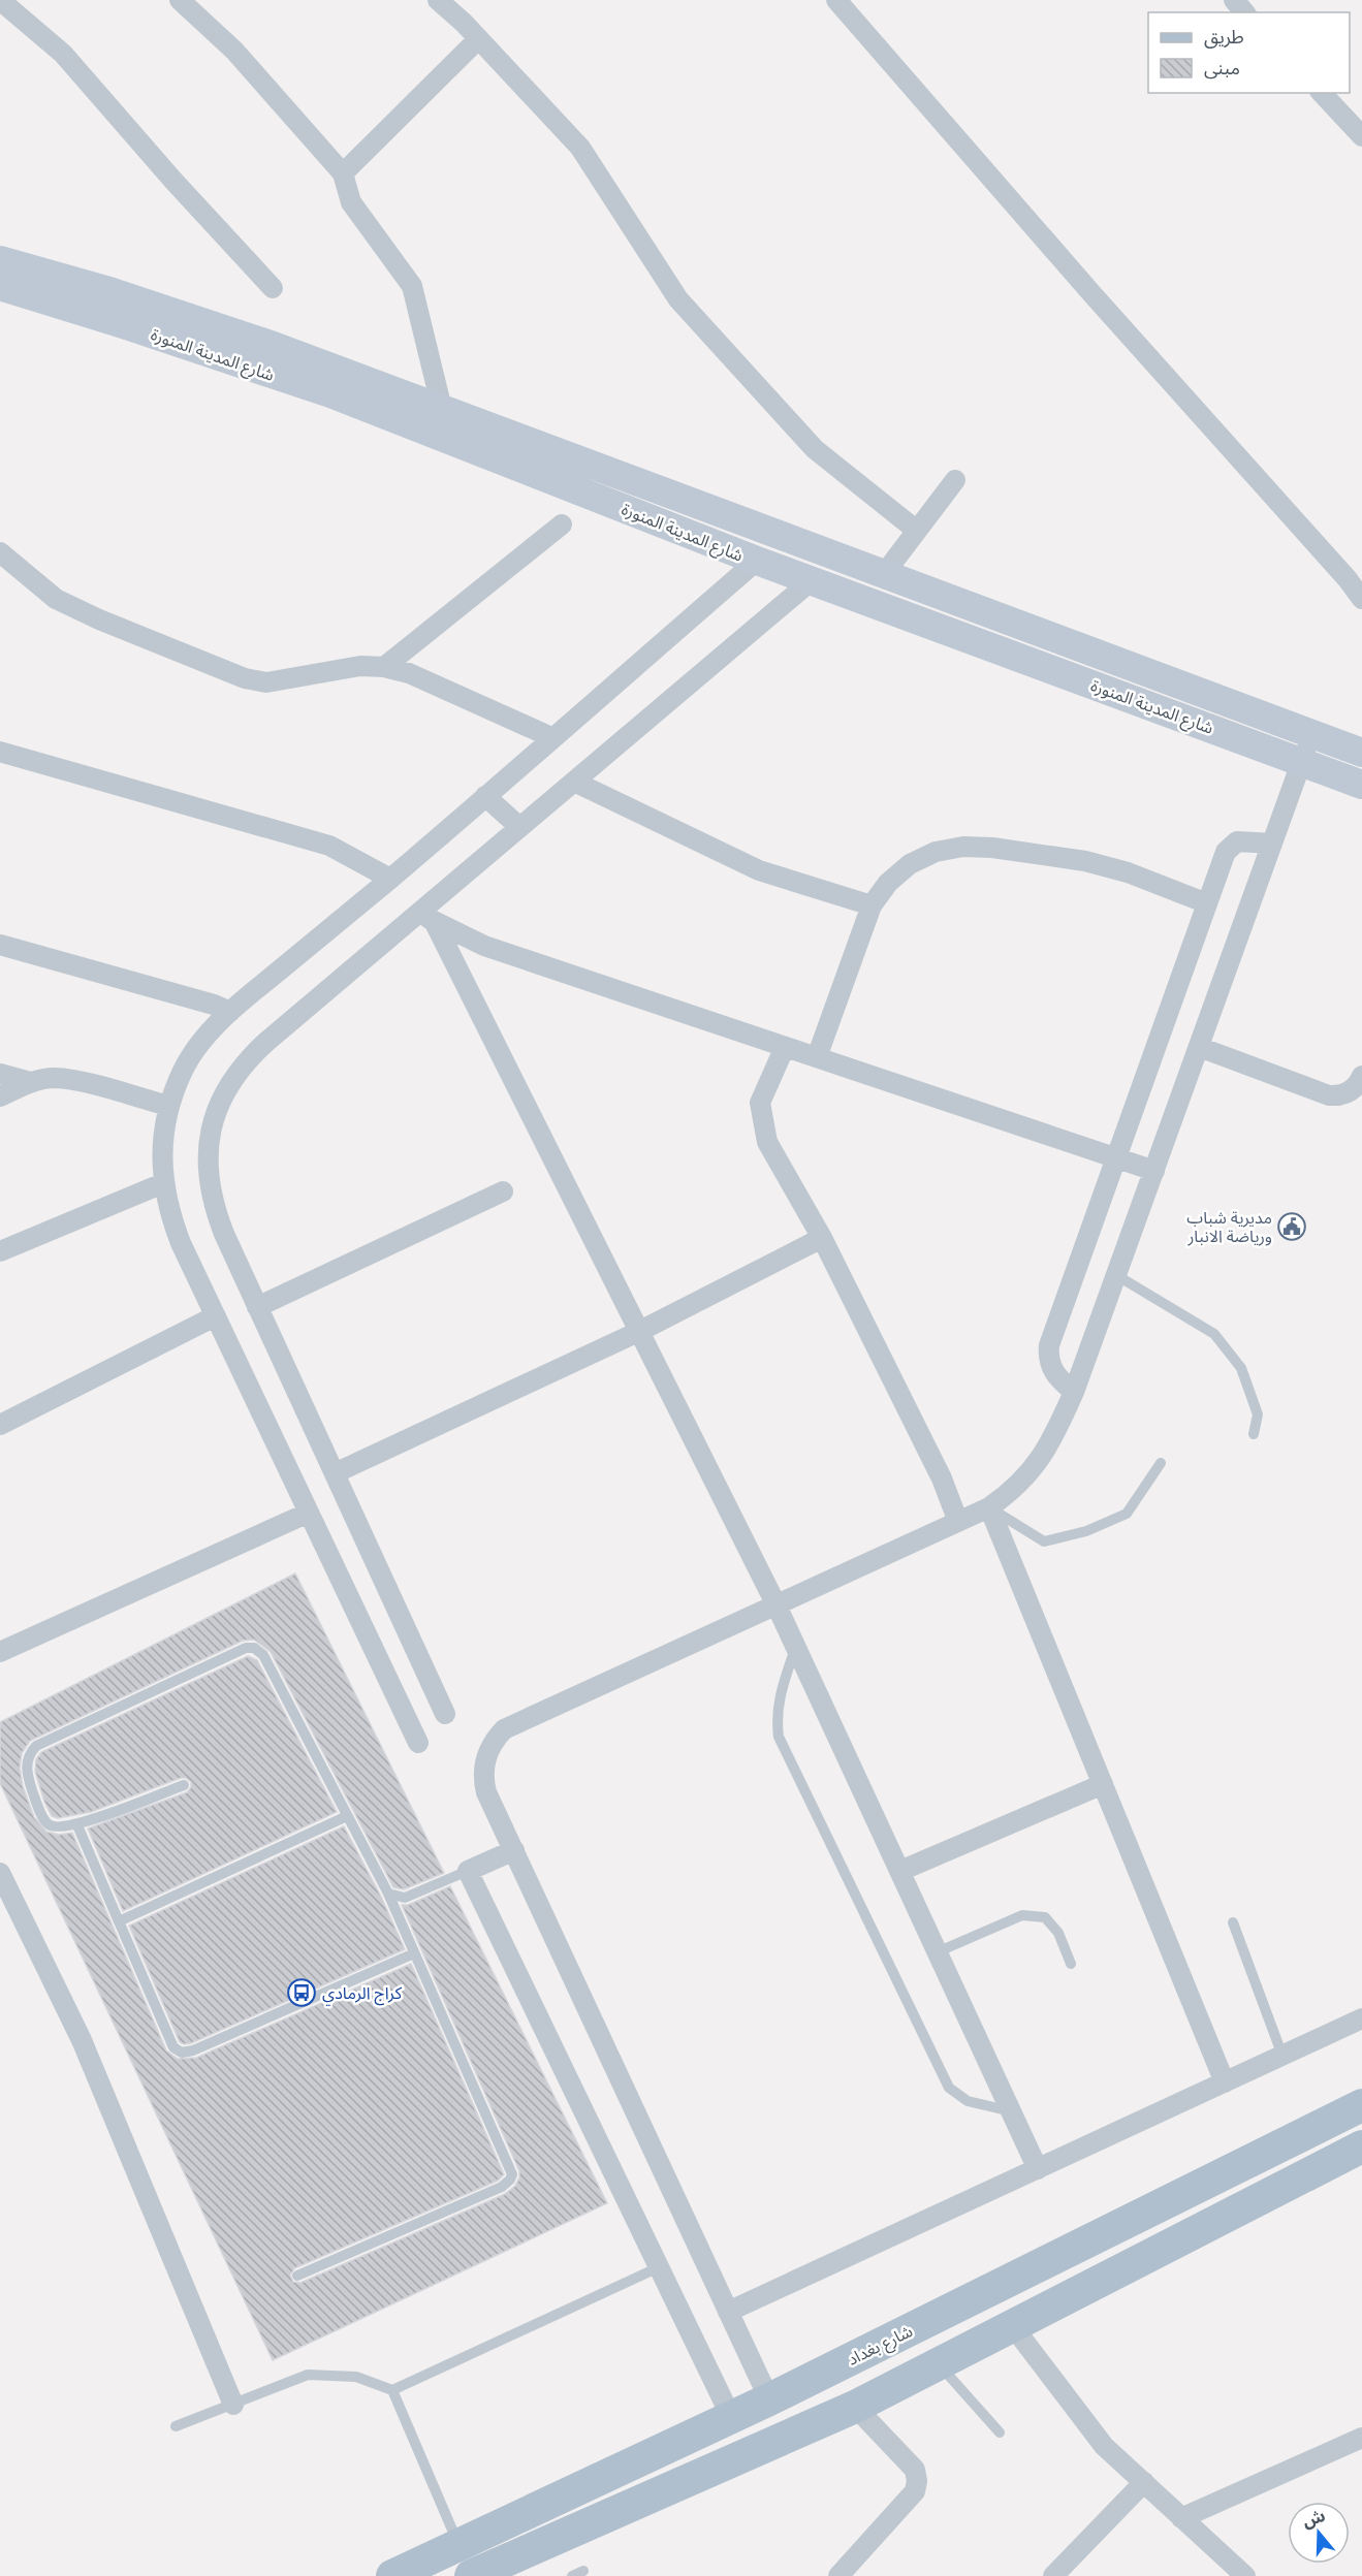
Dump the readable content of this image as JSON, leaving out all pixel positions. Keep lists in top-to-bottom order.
{
  "streets": {
    "main road": ["شارع المدينة المنورة", "شارع بغداد"]
  },
  "places": {
    "public building": ["مديرية شباب ورياضة الانبار"],
    "bus stop": ["كراج الرمادي"]
  },
  "legend": ["طريق", "مبنى"],
  "north": "top"
}
